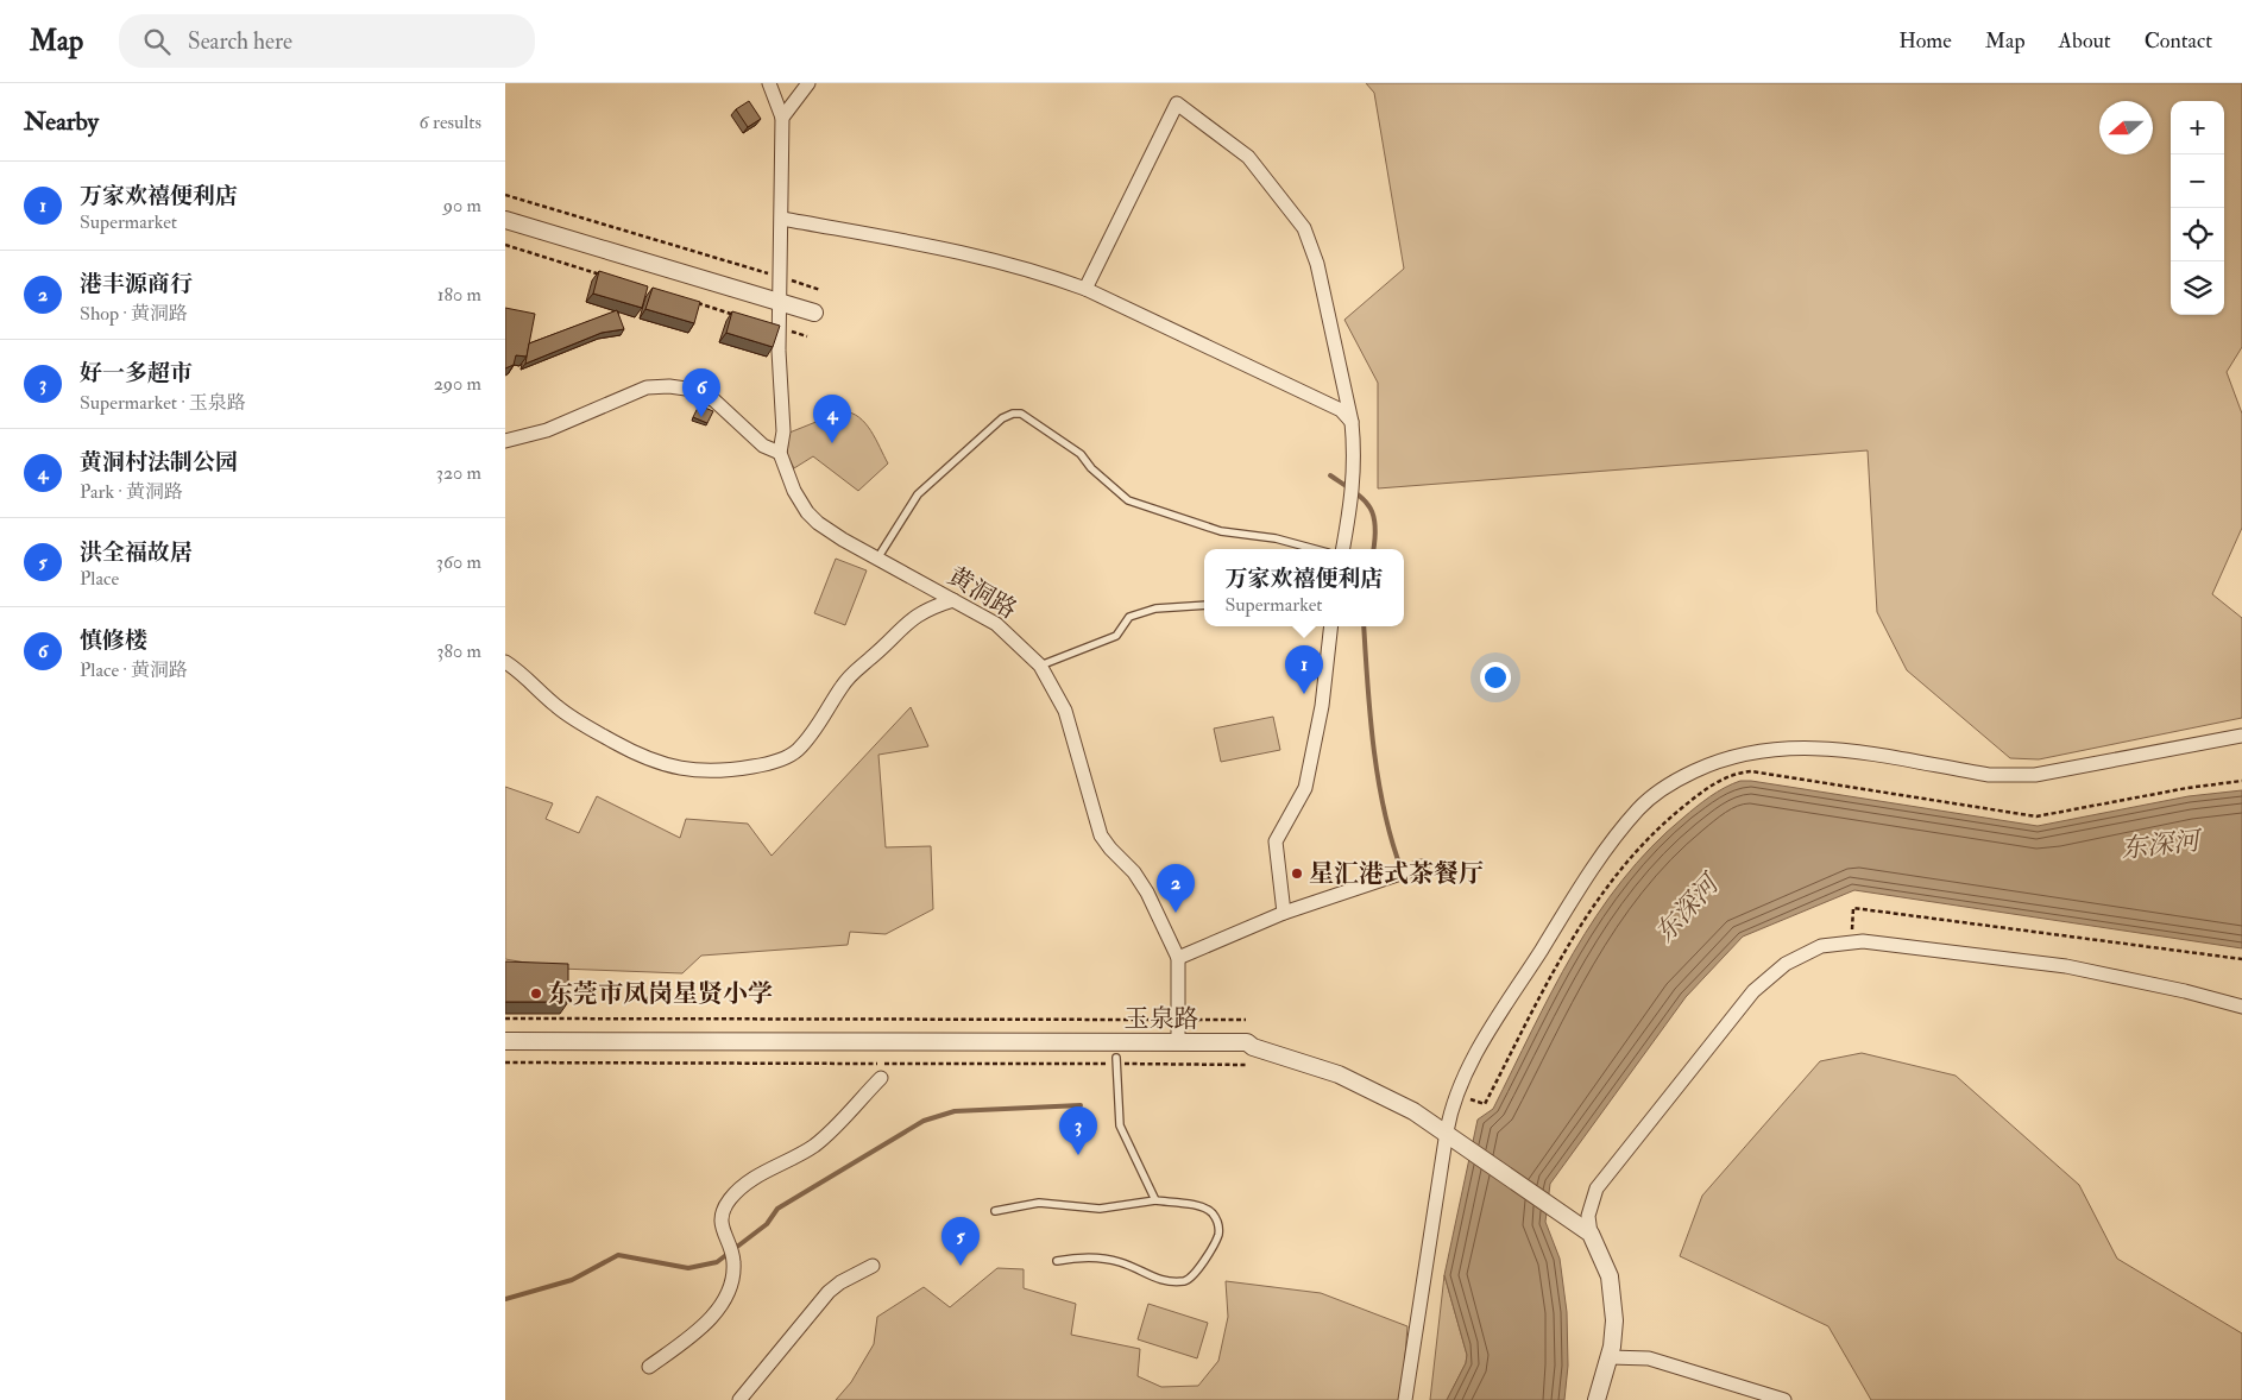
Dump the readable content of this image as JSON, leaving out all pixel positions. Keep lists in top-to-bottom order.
{
  "streets": {
    "street": ["黄洞路", "玉泉路"]
  },
  "crossings": [
    ["黄洞路", "玉泉路"]
  ],
  "water": ["东深河"],
  "places": ["星汇港式茶餐厅", "东莞市凤岗星贤小学"],
  "north": "left",
  "page": {
    "header": "Map",
    "search": "Search here",
    "nav": [
      "Home",
      "Map",
      "About",
      "Contact"
    ],
    "heading": ["Nearby", "6 results"],
    "map_buttons": ["+", "−"],
    "list": [
      {
        "mark": "1",
        "name": "万家欢禧便利店",
        "note": "Supermarket",
        "value": "90 m"
      },
      {
        "mark": "2",
        "name": "港丰源商行",
        "note": "Shop · 黄洞路",
        "value": "180 m"
      },
      {
        "mark": "3",
        "name": "好一多超市",
        "note": "Supermarket · 玉泉路",
        "value": "290 m"
      },
      {
        "mark": "4",
        "name": "黄洞村法制公园",
        "note": "Park · 黄洞路",
        "value": "320 m"
      },
      {
        "mark": "5",
        "name": "洪全福故居",
        "note": "Place",
        "value": "360 m"
      },
      {
        "mark": "6",
        "name": "慎修楼",
        "note": "Place · 黄洞路",
        "value": "380 m"
      }
    ],
    "pins": [
      "6",
      "4",
      "1",
      "2",
      "3",
      "5"
    ],
    "popup": ["万家欢禧便利店", "Supermarket"]
  }
}
